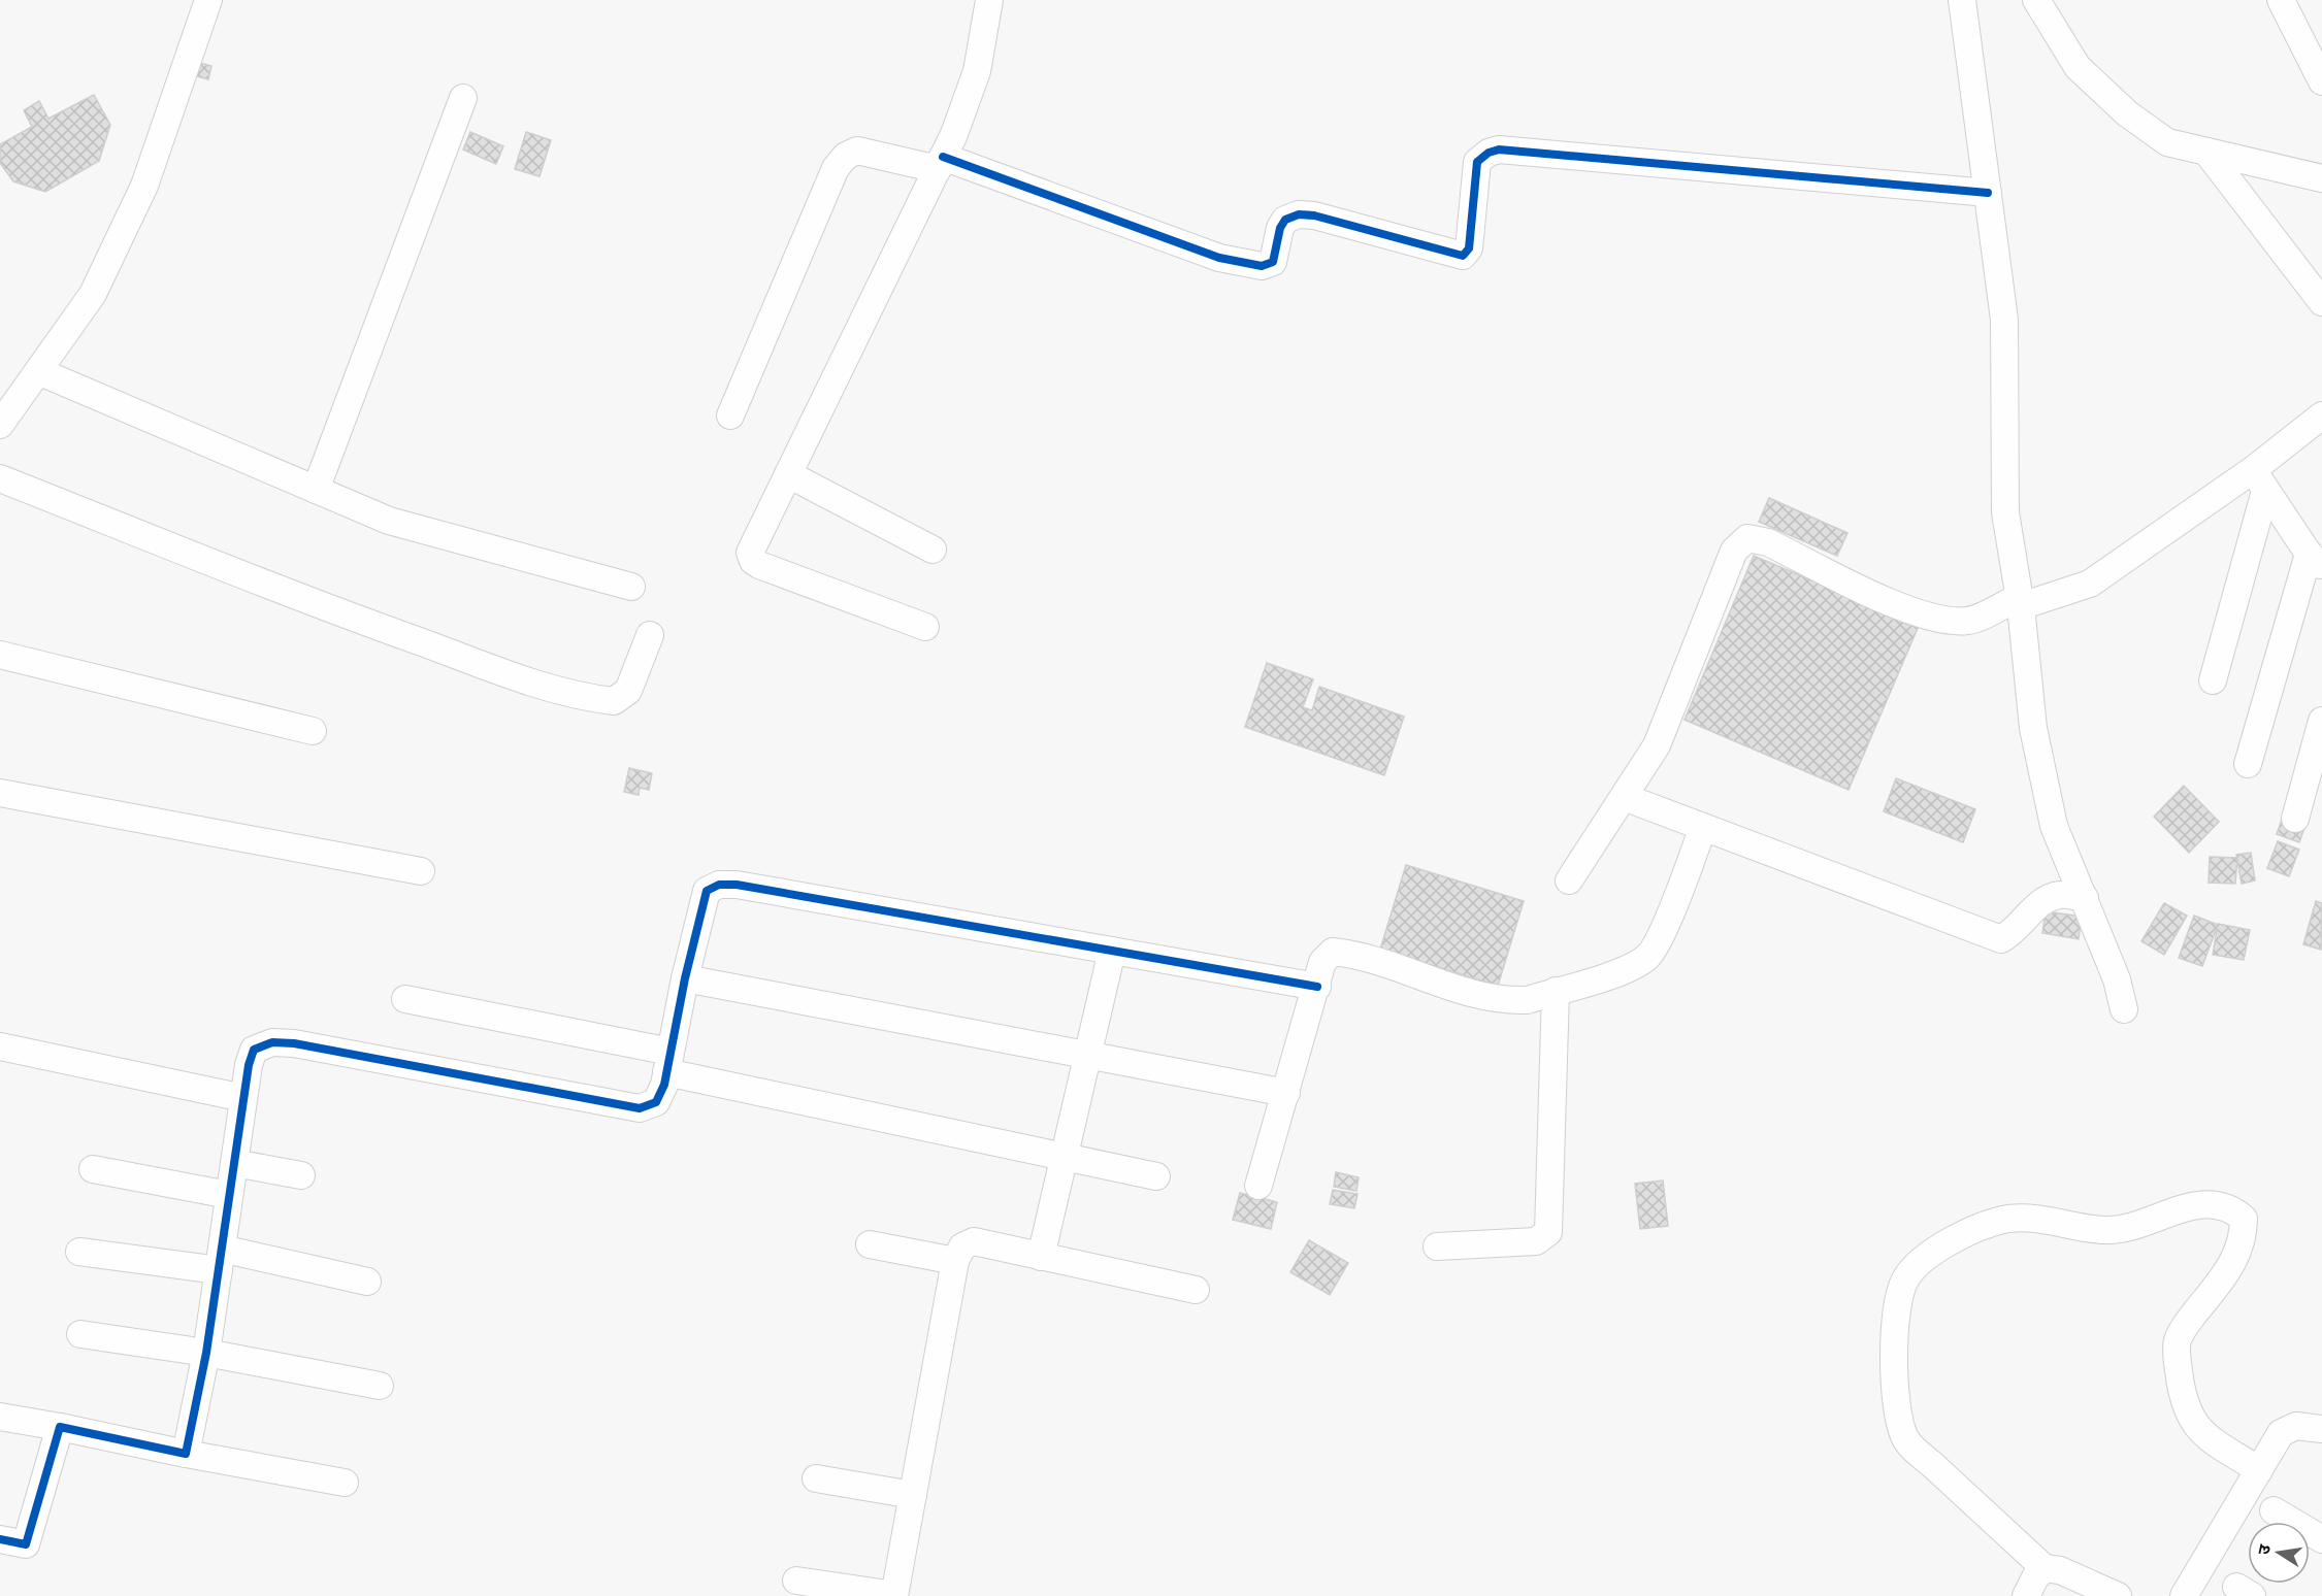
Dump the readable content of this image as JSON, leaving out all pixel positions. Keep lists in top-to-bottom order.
{
  "north": "left"
}
